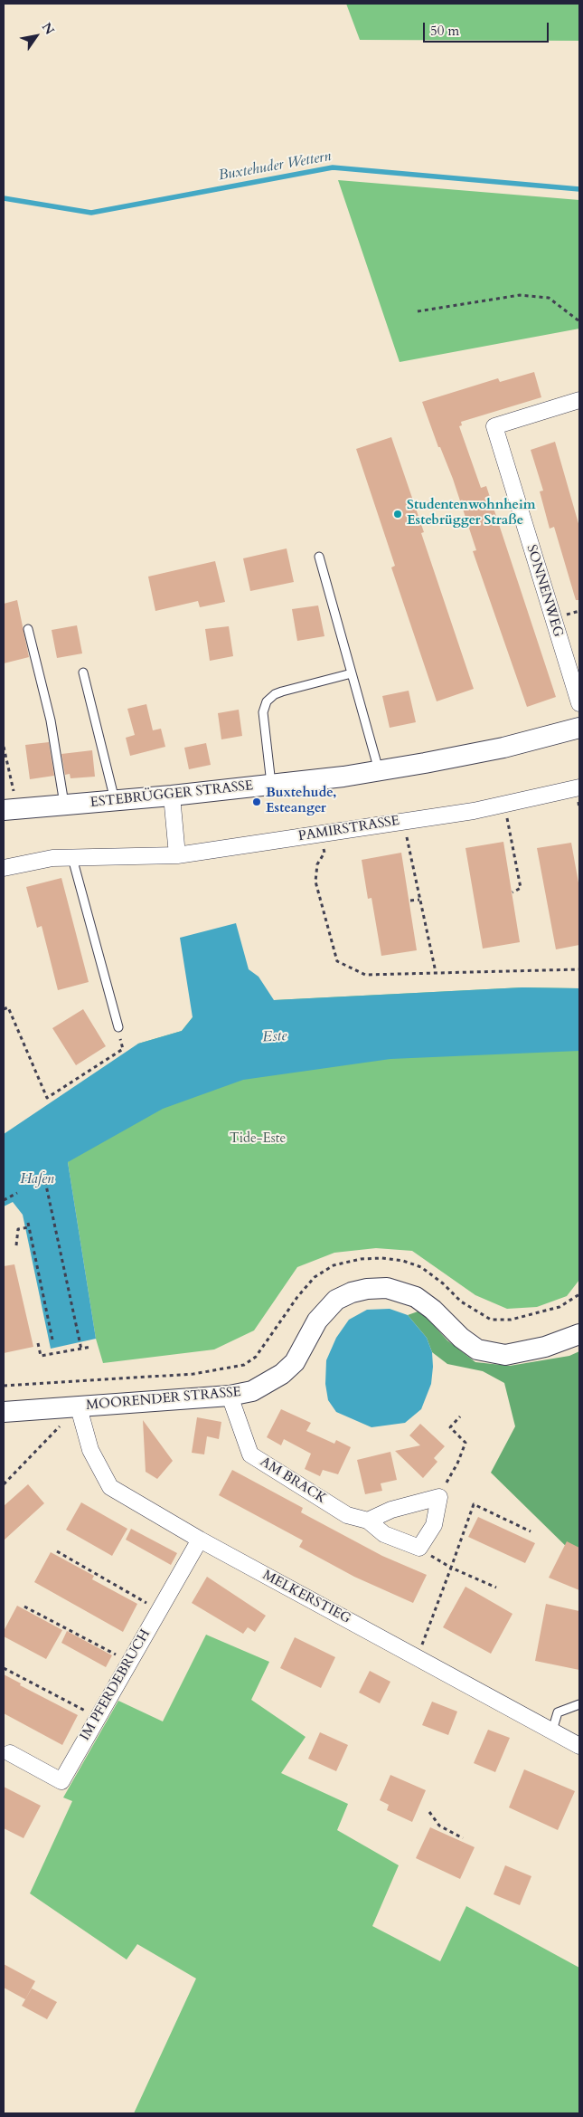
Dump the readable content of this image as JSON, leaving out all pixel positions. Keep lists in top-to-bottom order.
{
  "streets": {
    "street": [
      "SONNENWEG",
      "ESTEBRÜGGER STRASSE",
      "PAMIRSTRASSE",
      "MOORENDER STRASSE",
      "AM BRACK",
      "MELKERSTIEG",
      "IM PFERDEBRUCH"
    ]
  },
  "crossings": [
    ["MOORENDER STRASSE", "AM BRACK"],
    ["MOORENDER STRASSE", "MELKERSTIEG"],
    ["MELKERSTIEG", "IM PFERDEBRUCH"]
  ],
  "water": ["Buxtehuder Wettern", "Este", "Hafen"],
  "parks": ["Tide-Este"],
  "places": ["Studentenwohnheim Estebrügger Straße", "Buxtehude, Esteanger"],
  "scale_bar": "50 m",
  "north": "top right"
}
